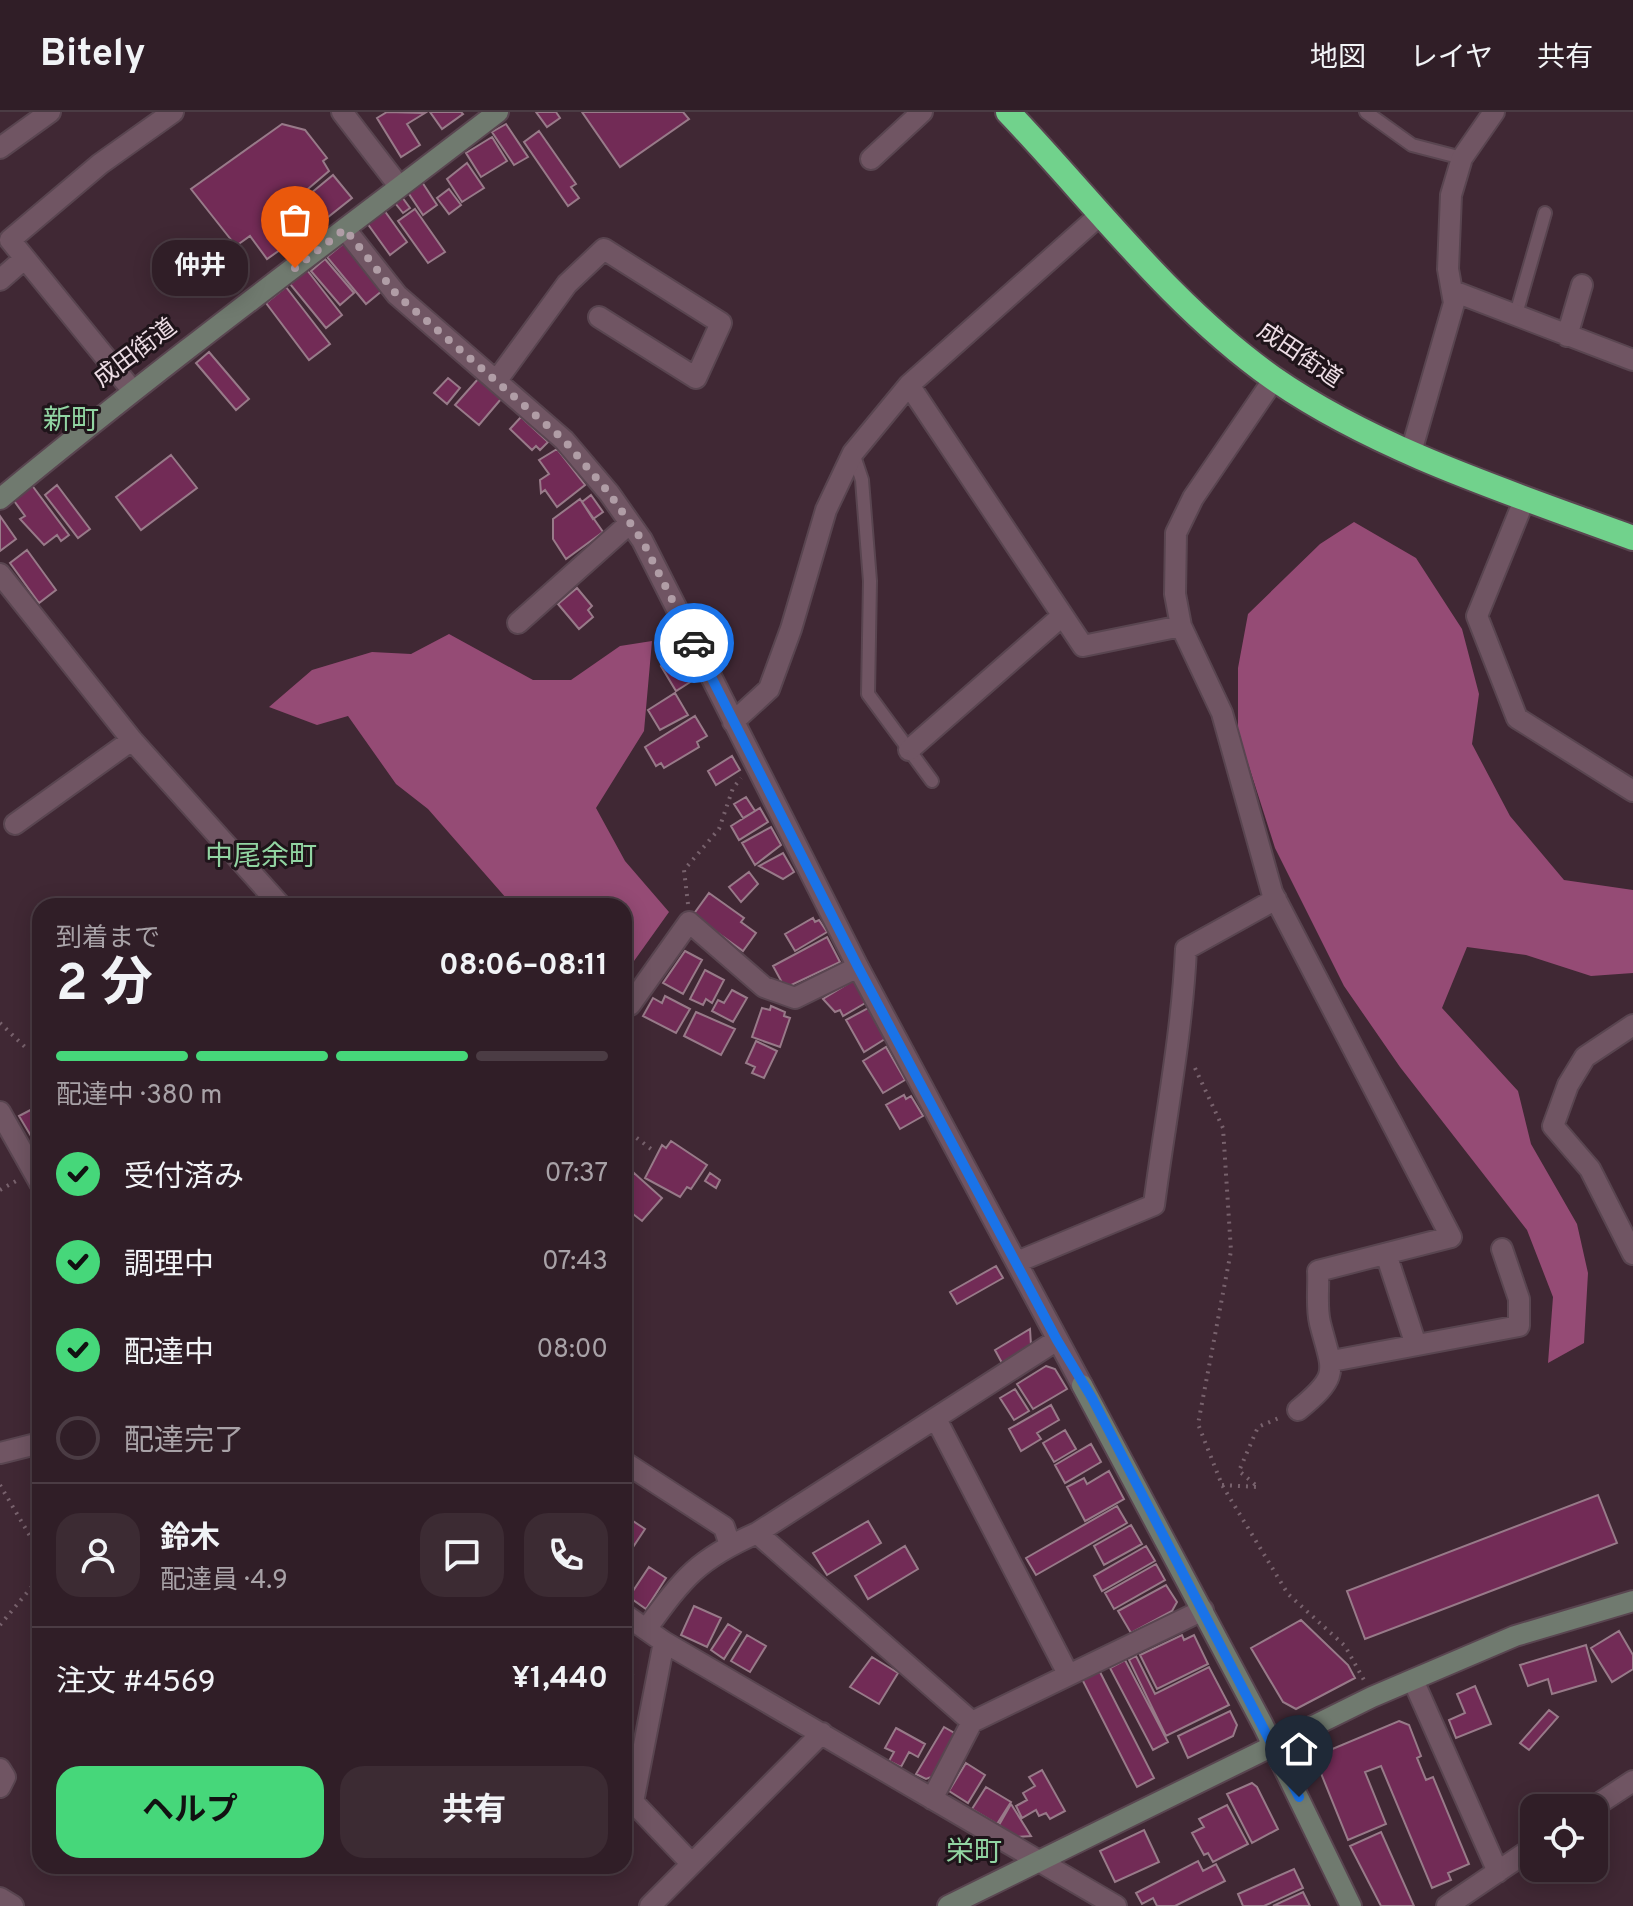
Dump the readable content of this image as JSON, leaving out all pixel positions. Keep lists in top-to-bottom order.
{
  "streets": {
    "highway": ["成田街道"]
  },
  "districts": ["新町", "中尾余町", "栄町"],
  "places": ["仲井"],
  "page": {
    "header": "Bitely",
    "nav": ["地図", "レイヤ", "共有"],
    "bubble": "仲井",
    "heading": ["2 分", "到着まで", "08:06–08:11"],
    "panel": [
      "鈴木",
      "配達員 · 4.9",
      "注文 #4569",
      "¥1,440"
    ],
    "bar": "配達中 · 380 m",
    "list": [
      ["受付済み", "07:37"],
      ["調理中", "07:43"],
      ["配達中", "08:00"],
      "配達完了"
    ],
    "buttons": ["ヘルプ", "共有"]
  }
}
